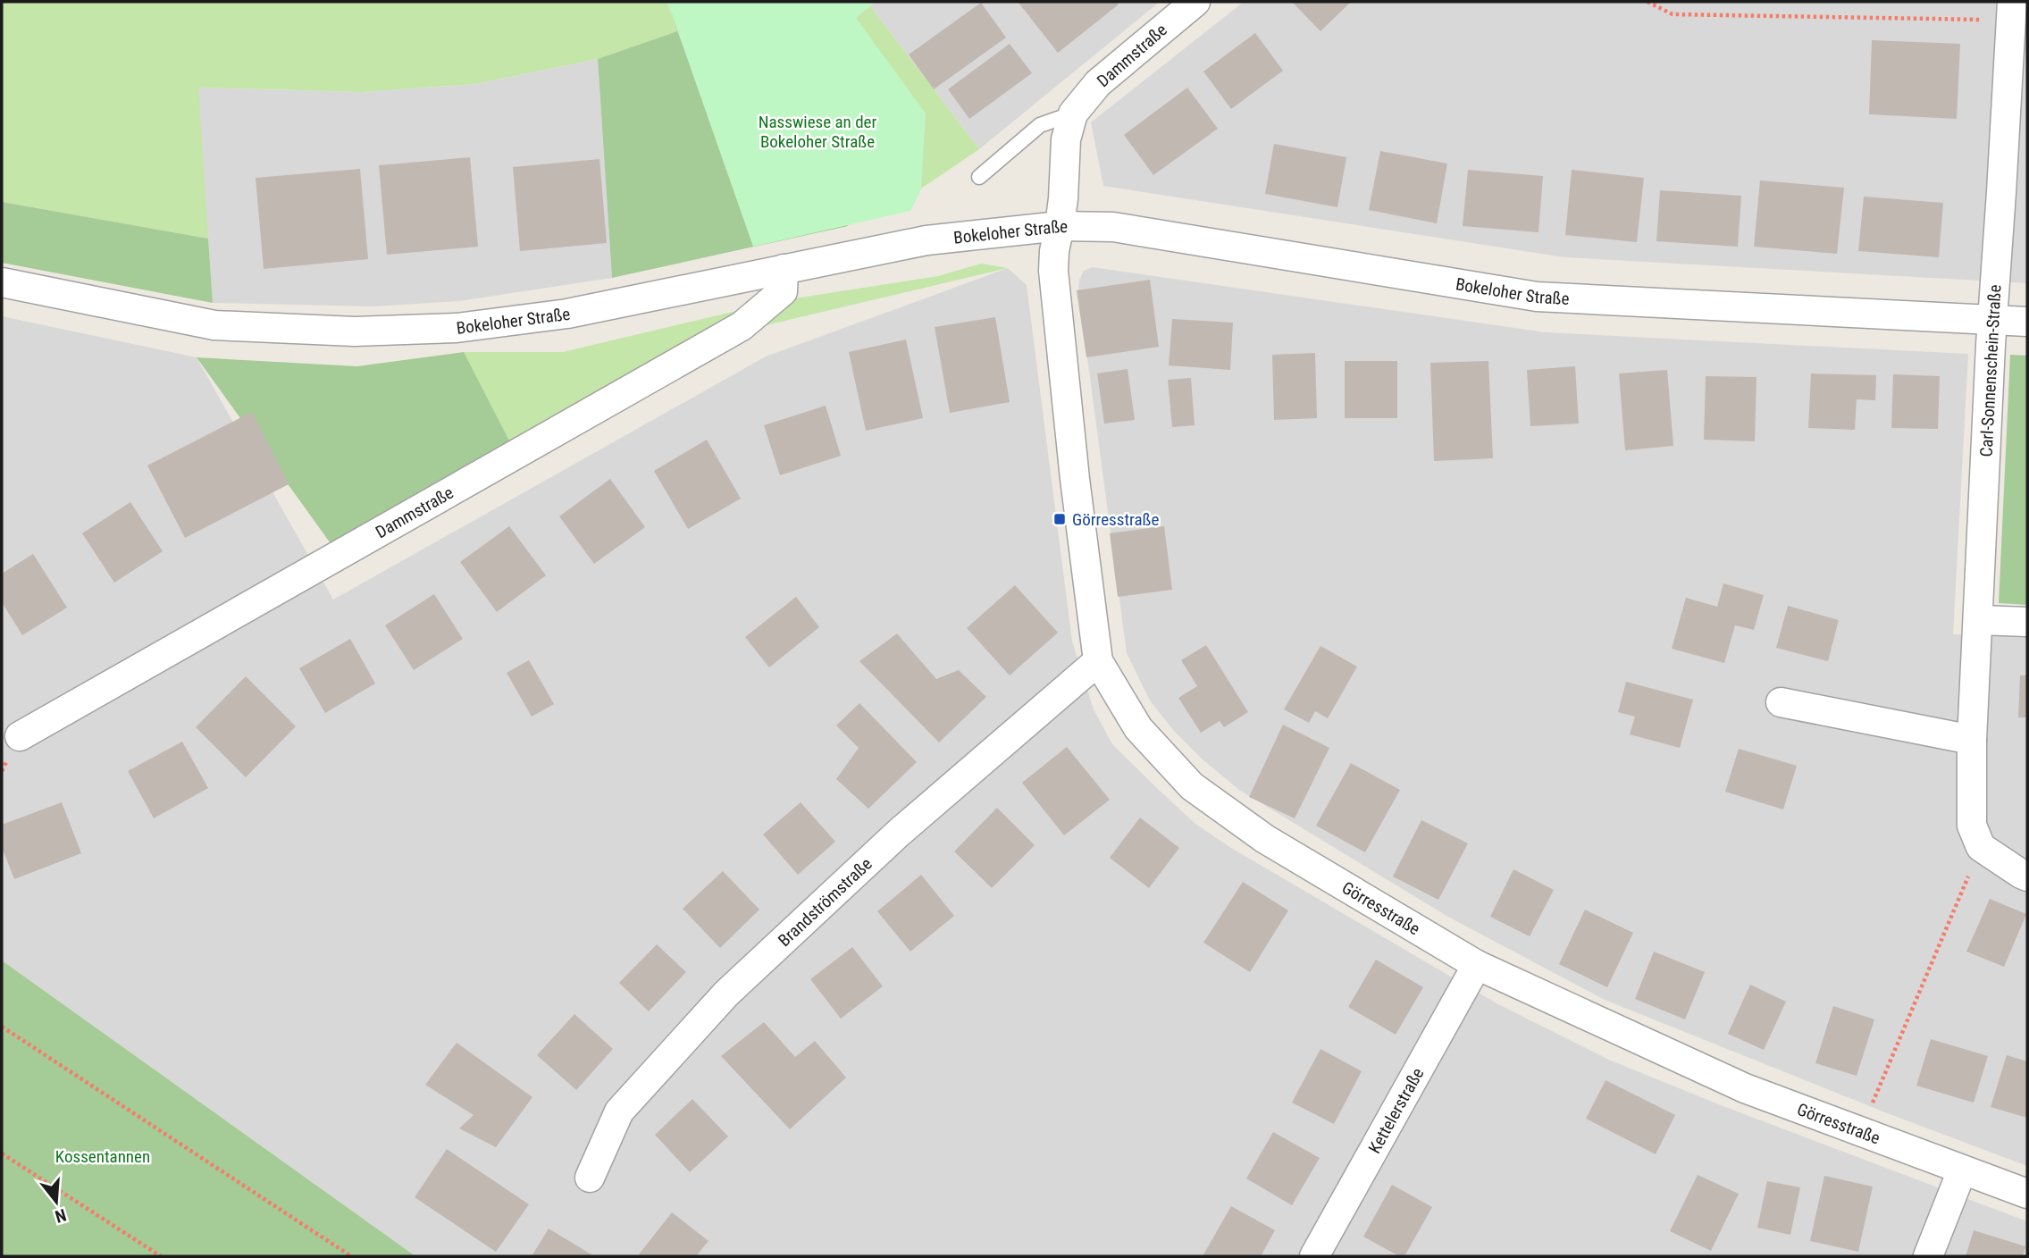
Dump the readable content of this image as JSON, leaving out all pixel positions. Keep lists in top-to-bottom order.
{
  "streets": {
    "street": [
      "Dammstraße",
      "Bokeloher Straße",
      "Carl-Sonnenschein-Straße",
      "Brandströmstraße",
      "Görresstraße",
      "Kettelerstraße"
    ]
  },
  "crossings": [
    ["Dammstraße", "Bokeloher Straße"],
    ["Dammstraße", "Görresstraße"],
    ["Bokeloher Straße", "Carl-Sonnenschein-Straße"],
    ["Bokeloher Straße", "Görresstraße"],
    ["Brandströmstraße", "Görresstraße"],
    ["Görresstraße", "Kettelerstraße"]
  ],
  "parks": ["Nasswiese an der Bokeloher Straße", "Kossentannen"],
  "places": {
    "transit": ["Görresstraße"]
  },
  "north": "bottom"
}
